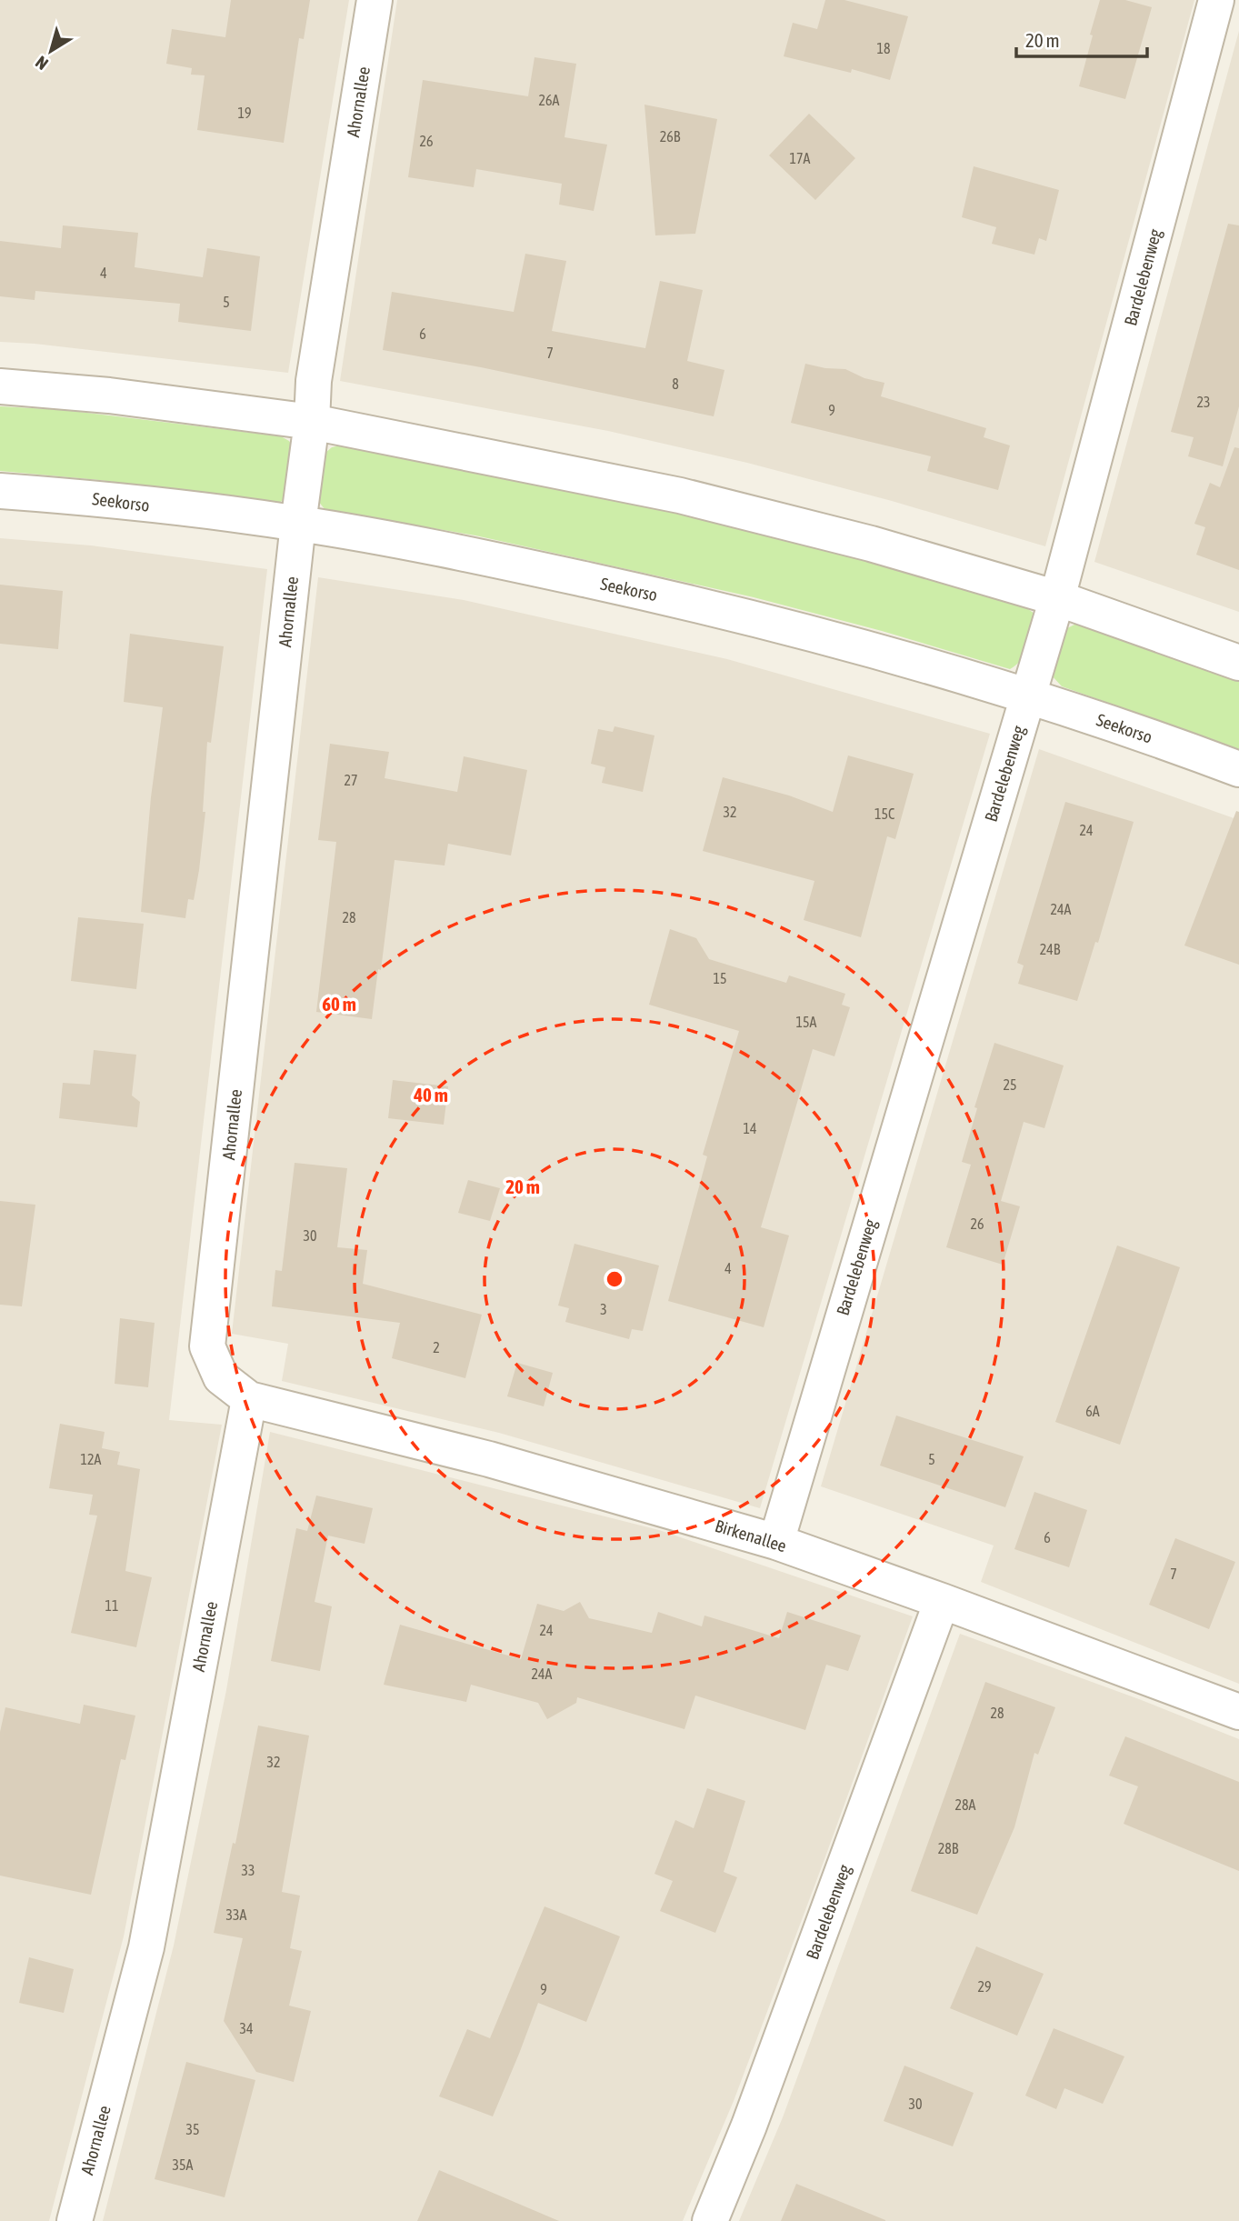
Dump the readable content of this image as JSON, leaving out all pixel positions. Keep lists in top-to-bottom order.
{
  "streets": {
    "street": [
      "Ahornallee",
      "Bardelebenweg",
      "Seekorso",
      "Birkenallee"
    ]
  },
  "crossings": [
    ["Ahornallee", "Seekorso"],
    ["Ahornallee", "Birkenallee"],
    ["Bardelebenweg", "Seekorso"],
    ["Bardelebenweg", "Birkenallee"]
  ],
  "house_numbers": [
    "18",
    "26A",
    "19",
    "26B",
    "26",
    "17A",
    "4",
    "5",
    "6",
    "7",
    "8",
    "23",
    "9",
    "27",
    "32",
    "15C",
    "24",
    "24A",
    "28",
    "24B",
    "15",
    "15A",
    "25",
    "14",
    "26",
    "30",
    "4",
    "3",
    "2",
    "6A",
    "12A",
    "5",
    "6",
    "7",
    "11",
    "24",
    "24A",
    "28",
    "32",
    "28A",
    "28B",
    "33",
    "33A",
    "29",
    "9",
    "34",
    "30",
    "35",
    "35A"
  ],
  "scale_bar": "20 m",
  "north": "bottom left",
  "rings": ["60 m", "40 m", "20 m"]
}
